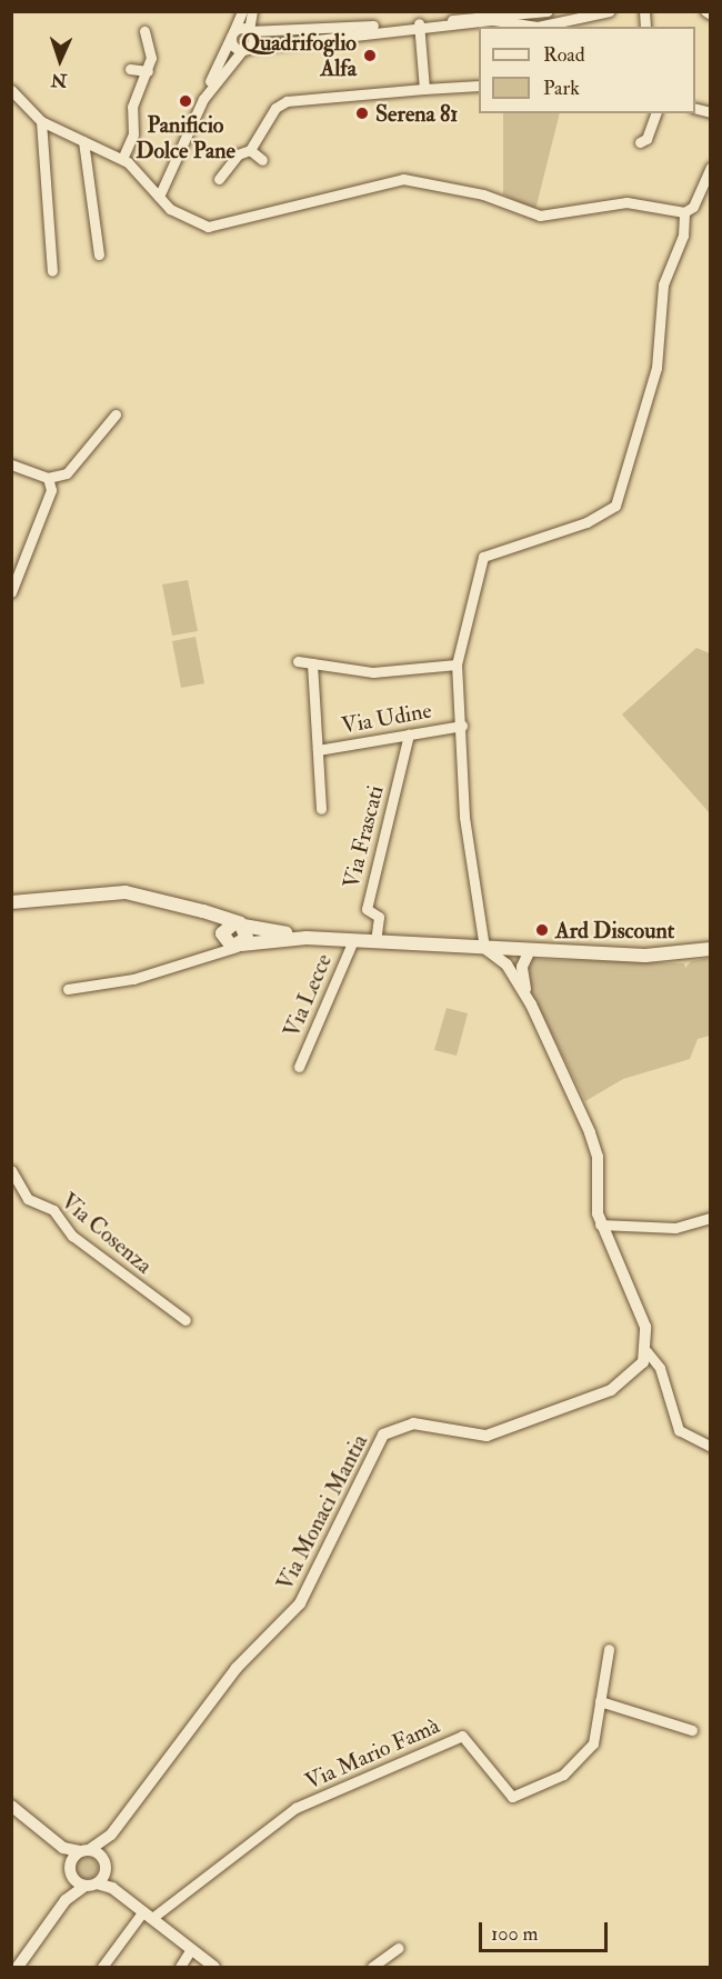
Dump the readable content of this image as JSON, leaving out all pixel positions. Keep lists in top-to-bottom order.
{
  "streets": {
    "street": [
      "Via Udine",
      "Via Frascati",
      "Via Lecce",
      "Via Cosenza",
      "Via Monaci Mantia",
      "Via Mario Famà"
    ]
  },
  "crossings": [
    ["Via Udine", "Via Frascati"]
  ],
  "places": [
    "Quadrifoglio Alfa",
    "Panificio Dolce Pane",
    "Serena 81",
    "Ard Discount"
  ],
  "legend": ["Road", "Park"],
  "scale_bar": "100 m",
  "north": "bottom"
}
